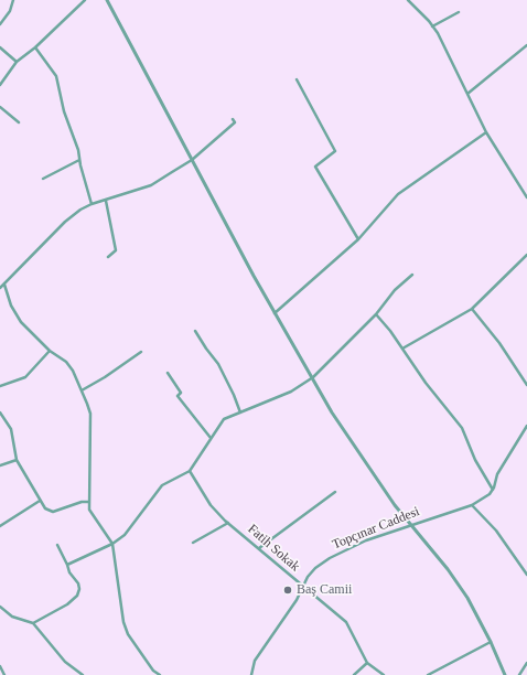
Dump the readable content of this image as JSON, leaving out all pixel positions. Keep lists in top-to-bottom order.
{
  "streets": {
    "street": ["Topçınar Caddesi", "Fatih Sokak"]
  },
  "crossings": [
    ["Topçınar Caddesi", "Fatih Sokak"]
  ],
  "places": ["Baş Camii"]
}
